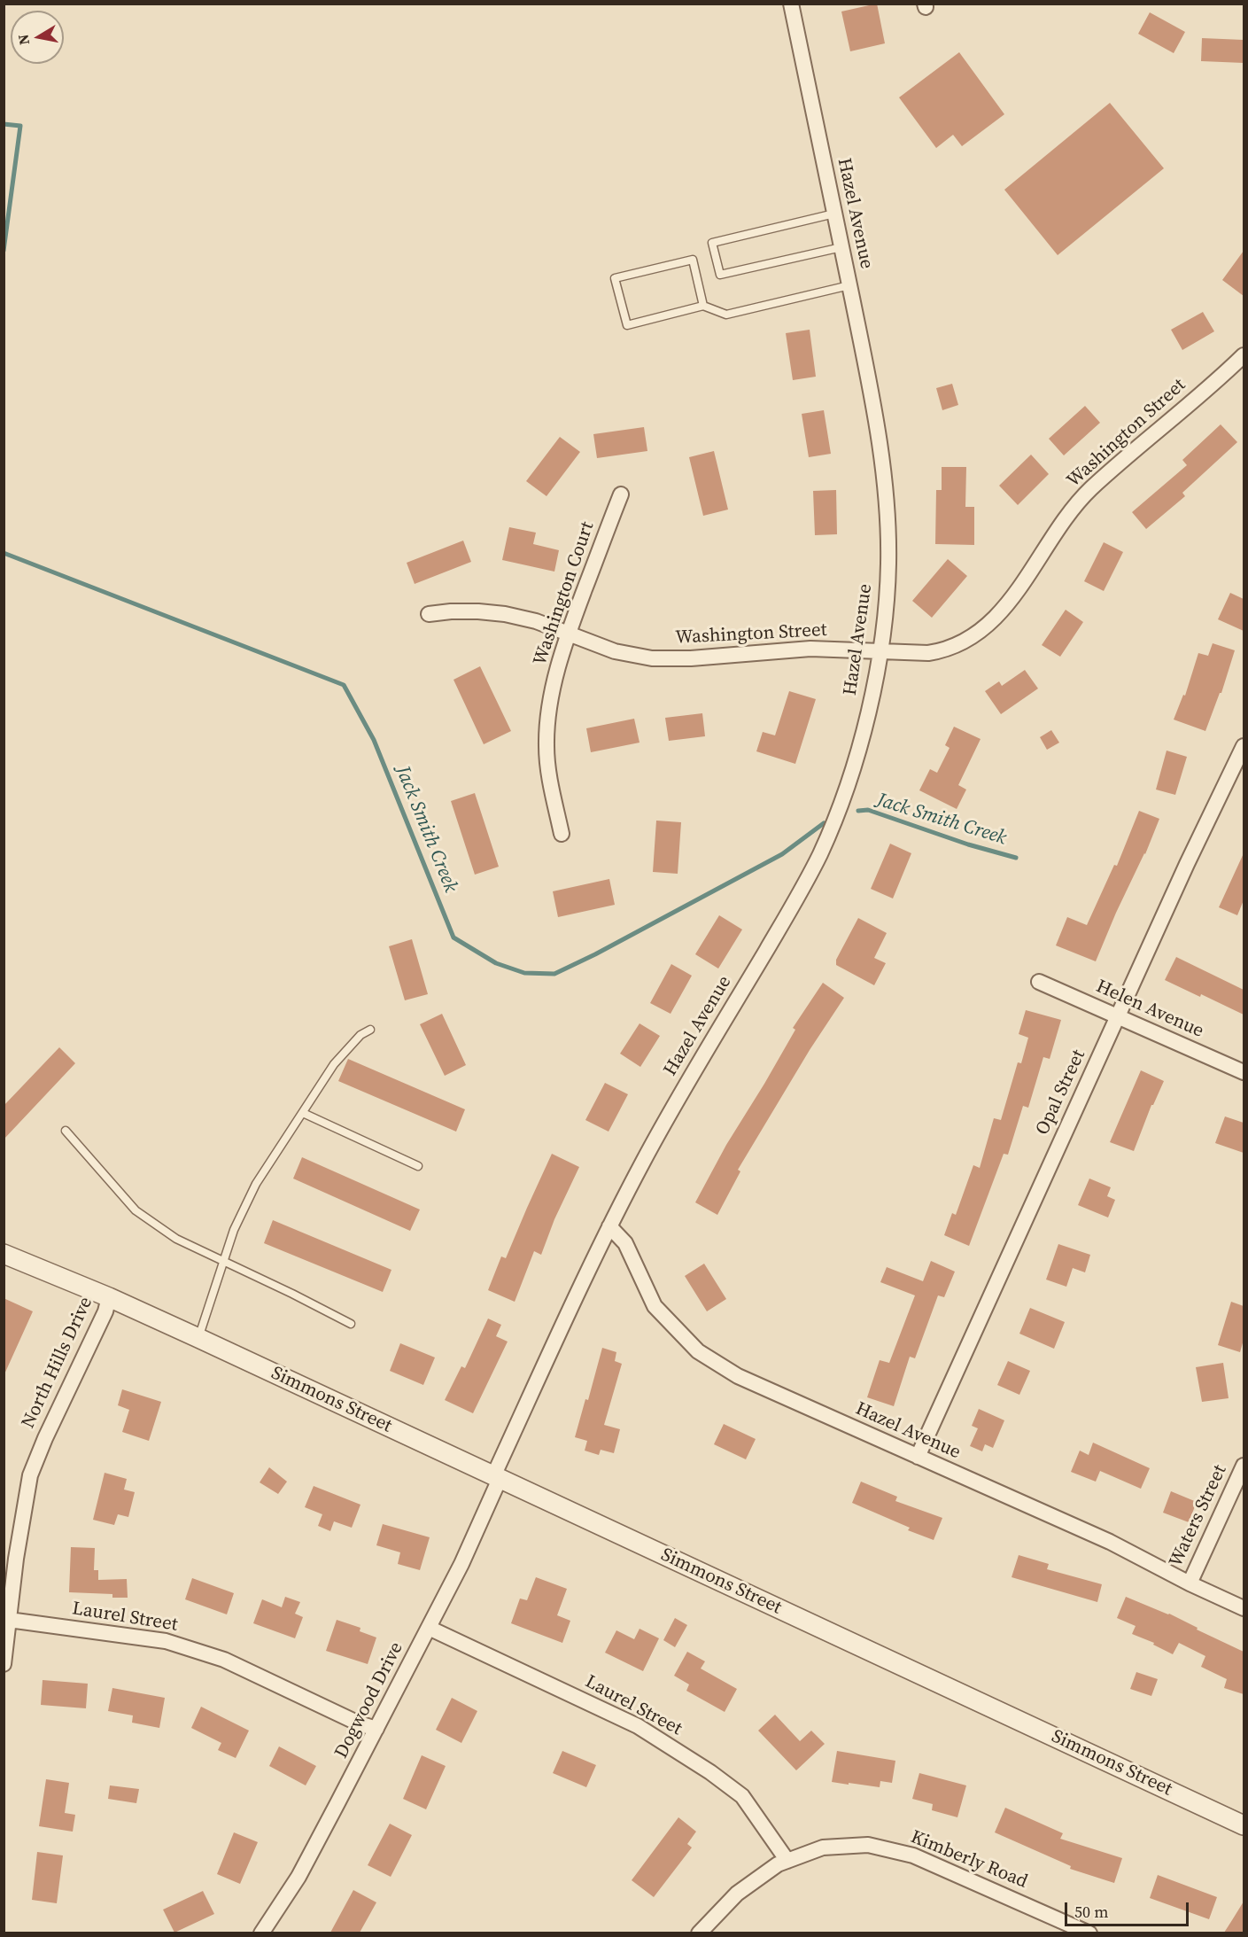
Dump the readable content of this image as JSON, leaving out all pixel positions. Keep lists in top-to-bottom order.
{
  "streets": {
    "street": [
      "Hazel Avenue",
      "Washington Street",
      "Washington Court",
      "Helen Avenue",
      "Opal Street",
      "North Hills Drive",
      "Simmons Street",
      "Waters Street",
      "Laurel Street",
      "Dogwood Drive",
      "Kimberly Road"
    ]
  },
  "crossings": [
    ["Hazel Avenue", "Washington Street"],
    ["Hazel Avenue", "Opal Street"],
    ["Hazel Avenue", "Simmons Street"],
    ["Hazel Avenue", "Waters Street"],
    ["Hazel Avenue", "Dogwood Drive"],
    ["Washington Street", "Washington Court"],
    ["Helen Avenue", "Opal Street"],
    ["North Hills Drive", "Simmons Street"],
    ["North Hills Drive", "Laurel Street"],
    ["Simmons Street", "Dogwood Drive"],
    ["Laurel Street", "Dogwood Drive"],
    ["Laurel Street", "Kimberly Road"]
  ],
  "water": ["Jack Smith Creek"],
  "scale_bar": "50 m",
  "north": "left"
}
